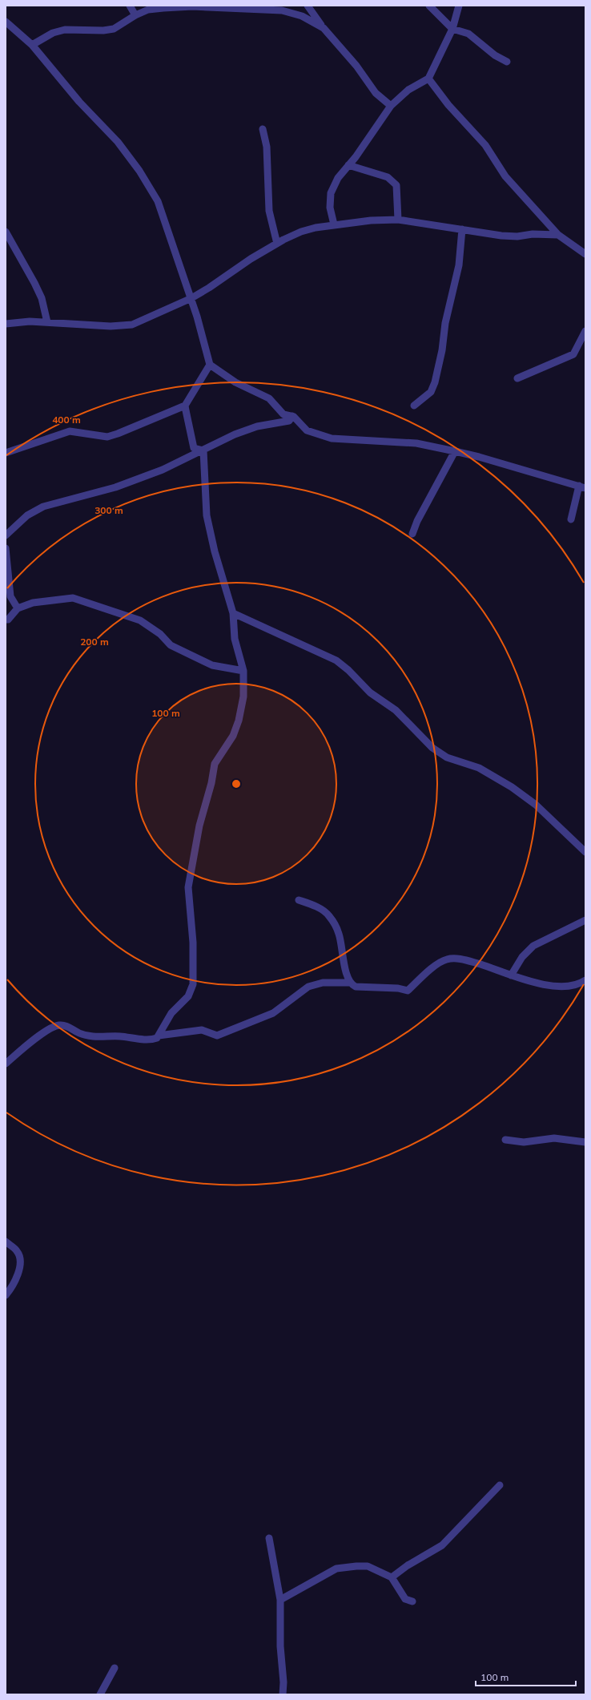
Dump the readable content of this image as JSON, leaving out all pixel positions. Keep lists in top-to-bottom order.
{
  "scale_bar": "100 m",
  "rings": [
    "400 m",
    "300 m",
    "200 m",
    "100 m"
  ]
}
